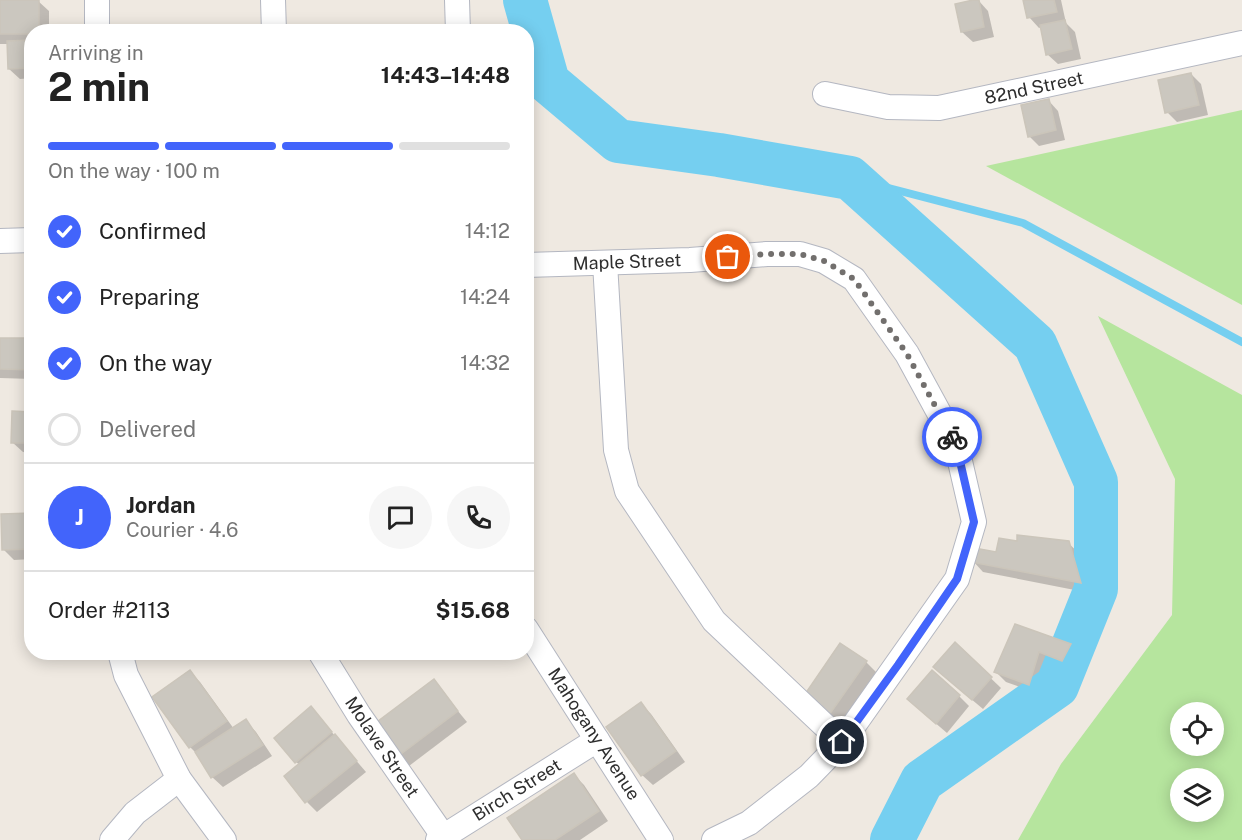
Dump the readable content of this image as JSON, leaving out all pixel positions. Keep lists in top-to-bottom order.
{
  "streets": {
    "street": [
      "82nd Street",
      "Maple Street",
      "Mahogany Avenue",
      "Molave Street",
      "Birch Street"
    ]
  },
  "crossings": [
    ["Mahogany Avenue", "Birch Street"],
    ["Molave Street", "Birch Street"]
  ],
  "page": {
    "heading": ["2 min", "Arriving in", "14:43–14:48"],
    "panel": [
      "Jordan",
      "Courier · 4.6",
      "Order #2113",
      "$15.68"
    ],
    "bar": "On the way · 100 m",
    "list": [
      ["Confirmed", "14:12"],
      ["Preparing", "14:24"],
      ["On the way", "14:32"],
      "Delivered"
    ],
    "round": "J"
  }
}
